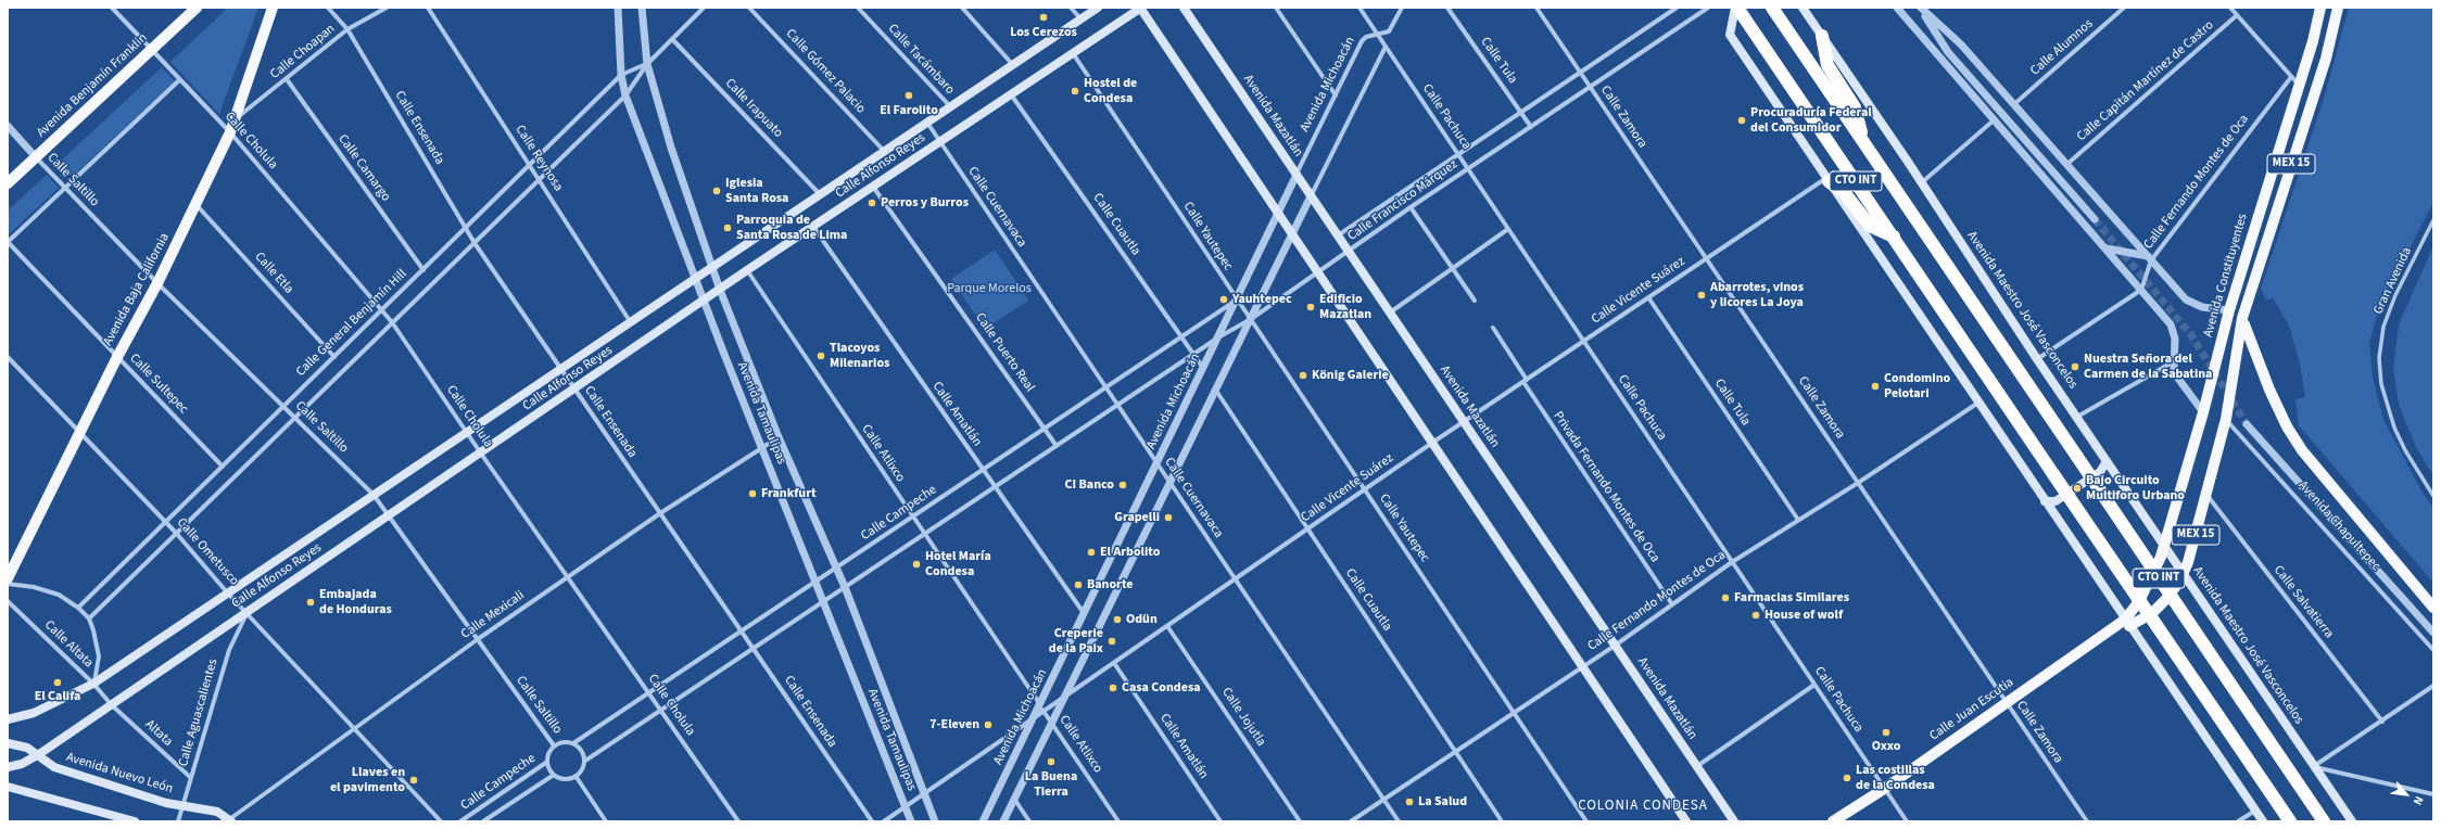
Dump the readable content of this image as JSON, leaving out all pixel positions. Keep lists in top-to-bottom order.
{
  "streets": {
    "highway": ["CTO INT"],
    "main road": [
      "Avenida Benjamín Franklin",
      "Avenida Mazatlán",
      "MEX 15",
      "Calle Alfonso Reyes",
      "Avenida Constituyentes",
      "Avenida Baja California",
      "Avenida Maestro José Vasconcelos",
      "Calle Juan Escutia",
      "Avenida Nuevo León"
    ],
    "street": [
      "Calle Alumnos",
      "Calle Choapan",
      "Calle Tacámbaro",
      "Calle Tula",
      "Calle Gómez Palacio",
      "Calle Capitán Martínez de Castro",
      "Avenida Michoacán",
      "Calle Irapuato",
      "Calle Pachuca",
      "Calle Zamora",
      "Calle Ensenada",
      "Calle Cholula",
      "Calle Reynosa",
      "Calle Camargo",
      "Calle Saltillo",
      "Calle Fernando Montes de Oca",
      "Calle Francisco Márquez",
      "Calle Cuernavaca",
      "Calle Cuautla",
      "Calle Yautepec",
      "Calle Etla",
      "Gran Avenida",
      "Calle Vicente Suárez",
      "Calle General Benjamín Hill",
      "Calle Puerto Real",
      "Calle Sultepec",
      "Avenida Tamaulipas",
      "Calle Amatlán",
      "Calle Atlixco",
      "Privada Fernando Montes de Oca",
      "Calle Campeche",
      "Avenida Chapultepec",
      "Calle Ometusco",
      "Calle Salvatierra",
      "Calle Mexicali",
      "Calle Altata",
      "Calle Aguascalientes",
      "Calle Jojutla",
      "Altata"
    ]
  },
  "crossings": [
    ["Calle Choapan", "Calle Ensenada"],
    ["Calle Choapan", "Calle Camargo"],
    ["Calle Choapan", "Avenida Baja California"],
    ["Calle Tacámbaro", "Calle Alfonso Reyes"],
    ["Calle Tula", "Calle Fernando Montes de Oca"],
    ["Calle Tula", "Calle Francisco Márquez"],
    ["Calle Tula", "Calle Vicente Suárez"],
    ["Calle Gómez Palacio", "Calle Alfonso Reyes"],
    ["Avenida Michoacán", "Avenida Mazatlán"],
    ["Avenida Michoacán", "Calle Pachuca"],
    ["Avenida Michoacán", "Calle Francisco Márquez"],
    ["Avenida Michoacán", "Calle Cuernavaca"],
    ["Avenida Michoacán", "Calle Cuautla"],
    ["Avenida Michoacán", "Calle Yautepec"],
    ["Avenida Michoacán", "Calle Vicente Suárez"],
    ["Avenida Michoacán", "Calle Amatlán"],
    ["Avenida Michoacán", "Calle Atlixco"],
    ["Avenida Michoacán", "Calle Campeche"],
    ["Avenida Benjamín Franklin", "Calle Cholula"],
    ["Avenida Benjamín Franklin", "Calle Saltillo"],
    ["Calle Irapuato", "Calle Alfonso Reyes"],
    ["Calle Irapuato", "Calle General Benjamín Hill"],
    ["Avenida Mazatlán", "Calle Fernando Montes de Oca"],
    ["Avenida Mazatlán", "Calle Francisco Márquez"],
    ["Avenida Mazatlán", "Calle Vicente Suárez"],
    ["Calle Pachuca", "Calle Fernando Montes de Oca"],
    ["Calle Pachuca", "Calle Francisco Márquez"],
    ["Calle Pachuca", "Calle Vicente Suárez"],
    ["Calle Pachuca", "Calle Juan Escutia"],
    ["Calle Zamora", "Calle Fernando Montes de Oca"],
    ["Calle Zamora", "Calle Francisco Márquez"],
    ["Calle Zamora", "Calle Vicente Suárez"],
    ["Calle Zamora", "Calle Juan Escutia"],
    ["Calle Ensenada", "Calle Alfonso Reyes"],
    ["Calle Ensenada", "Calle General Benjamín Hill"],
    ["Calle Ensenada", "Calle Campeche"],
    ["Calle Ensenada", "Calle Mexicali"],
    ["Calle Cholula", "Calle Alfonso Reyes"],
    ["Calle Cholula", "Avenida Baja California"],
    ["Calle Cholula", "Calle General Benjamín Hill"],
    ["Calle Cholula", "Calle Campeche"],
    ["Calle Cholula", "Calle Mexicali"],
    ["Calle Reynosa", "Calle Alfonso Reyes"],
    ["Calle Reynosa", "Calle General Benjamín Hill"],
    ["Calle Alfonso Reyes", "Calle Saltillo"],
    ["Calle Alfonso Reyes", "Calle Cuernavaca"],
    ["Calle Alfonso Reyes", "Calle Cuautla"],
    ["Calle Alfonso Reyes", "Calle Yautepec"],
    ["Calle Alfonso Reyes", "Calle Puerto Real"],
    ["Calle Alfonso Reyes", "Avenida Tamaulipas"],
    ["Calle Alfonso Reyes", "Calle Amatlán"],
    ["Calle Alfonso Reyes", "Calle Atlixco"],
    ["Calle Alfonso Reyes", "Calle Ometusco"],
    ["Calle Alfonso Reyes", "Calle Altata"],
    ["Calle Alfonso Reyes", "Calle Aguascalientes"],
    ["Calle Alfonso Reyes", "Altata"],
    ["Calle Alfonso Reyes", "Avenida Nuevo León"],
    ["Calle Camargo", "Calle General Benjamín Hill"],
    ["Calle Saltillo", "Avenida Baja California"],
    ["Calle Saltillo", "Calle General Benjamín Hill"],
    ["Calle Saltillo", "Calle Campeche"],
    ["Calle Saltillo", "Calle Mexicali"],
    ["CTO INT", "Calle Fernando Montes de Oca"],
    ["CTO INT", "Avenida Constituyentes"],
    ["CTO INT", "Calle Vicente Suárez"],
    ["CTO INT", "Calle Juan Escutia"],
    ["Calle Fernando Montes de Oca", "Calle Cuernavaca"],
    ["Calle Fernando Montes de Oca", "Calle Cuautla"],
    ["Calle Fernando Montes de Oca", "Calle Yautepec"],
    ["Calle Fernando Montes de Oca", "Avenida Constituyentes"],
    ["Calle Fernando Montes de Oca", "Privada Fernando Montes de Oca"],
    ["Calle Francisco Márquez", "Calle Yautepec"],
    ["Calle Cuernavaca", "Calle Vicente Suárez"],
    ["Calle Cuernavaca", "Calle Campeche"],
    ["Calle Cuautla", "Calle Vicente Suárez"],
    ["Calle Cuautla", "Calle Campeche"],
    ["Calle Yautepec", "Calle Vicente Suárez"],
    ["Calle Yautepec", "Calle Campeche"],
    ["Calle Etla", "Avenida Baja California"],
    ["Calle Etla", "Calle General Benjamín Hill"],
    ["Avenida Constituyentes", "Avenida Maestro José Vasconcelos"],
    ["Avenida Constituyentes", "Avenida Chapultepec"],
    ["Avenida Constituyentes", "Calle Salvatierra"],
    ["Avenida Constituyentes", "Calle Juan Escutia"],
    ["Avenida Baja California", "Calle Sultepec"],
    ["Avenida Baja California", "Calle Ometusco"],
    ["Calle Vicente Suárez", "Calle Amatlán"],
    ["Calle Vicente Suárez", "Calle Atlixco"],
    ["Calle Vicente Suárez", "Privada Fernando Montes de Oca"],
    ["Calle Vicente Suárez", "Calle Jojutla"],
    ["Avenida Maestro José Vasconcelos", "Calle Juan Escutia"],
    ["Calle General Benjamín Hill", "Calle Sultepec"],
    ["Calle General Benjamín Hill", "Avenida Tamaulipas"],
    ["Calle General Benjamín Hill", "Calle Ometusco"],
    ["Calle General Benjamín Hill", "Calle Altata"],
    ["Calle Puerto Real", "Calle Campeche"],
    ["Avenida Tamaulipas", "Calle Campeche"],
    ["Avenida Tamaulipas", "Calle Mexicali"],
    ["Calle Amatlán", "Calle Campeche"],
    ["Calle Atlixco", "Calle Campeche"],
    ["Calle Ometusco", "Calle Mexicali"],
    ["Calle Ometusco", "Calle Aguascalientes"],
    ["Calle Mexicali", "Avenida Nuevo León"],
    ["Calle Altata", "Altata"],
    ["Calle Aguascalientes", "Altata"],
    ["Calle Aguascalientes", "Avenida Nuevo León"]
  ],
  "districts": ["COLONIA CONDESA"],
  "parks": ["Parque Morelos"],
  "places": [
    "Los Cerezos",
    "Hostel de Condesa",
    "El Farolito",
    "Procuraduría Federal del Consumidor",
    "Iglesia Santa Rosa",
    "Perros y Burros",
    "Parroquia de Santa Rosa de Lima",
    "Abarrotes, vinos y licores La Joya",
    "Yauhtepec",
    "Edificio Mazatlan",
    "Tlacoyos Milenarios",
    "Nuestra Señora del Carmen de la Sabatina",
    "König Galerie",
    "Condomino Pelotari",
    "CI Banco",
    "Bajo Circuito Multiforo Urbano",
    "Frankfurt",
    "Grapelli",
    "El Arbolito",
    "Hotel María Condesa",
    "Banorte",
    "Farmacias Similares",
    "Embajada de Honduras",
    "House of wolf",
    "Odün",
    "Creperie de la Paix",
    "El Califa",
    "Casa Condesa",
    "7-Eleven",
    "Oxxo",
    "La Buena Tierra",
    "Las costillas de la Condesa",
    "Llaves en el pavimento",
    "La Salud"
  ],
  "north": "bottom right"
}
